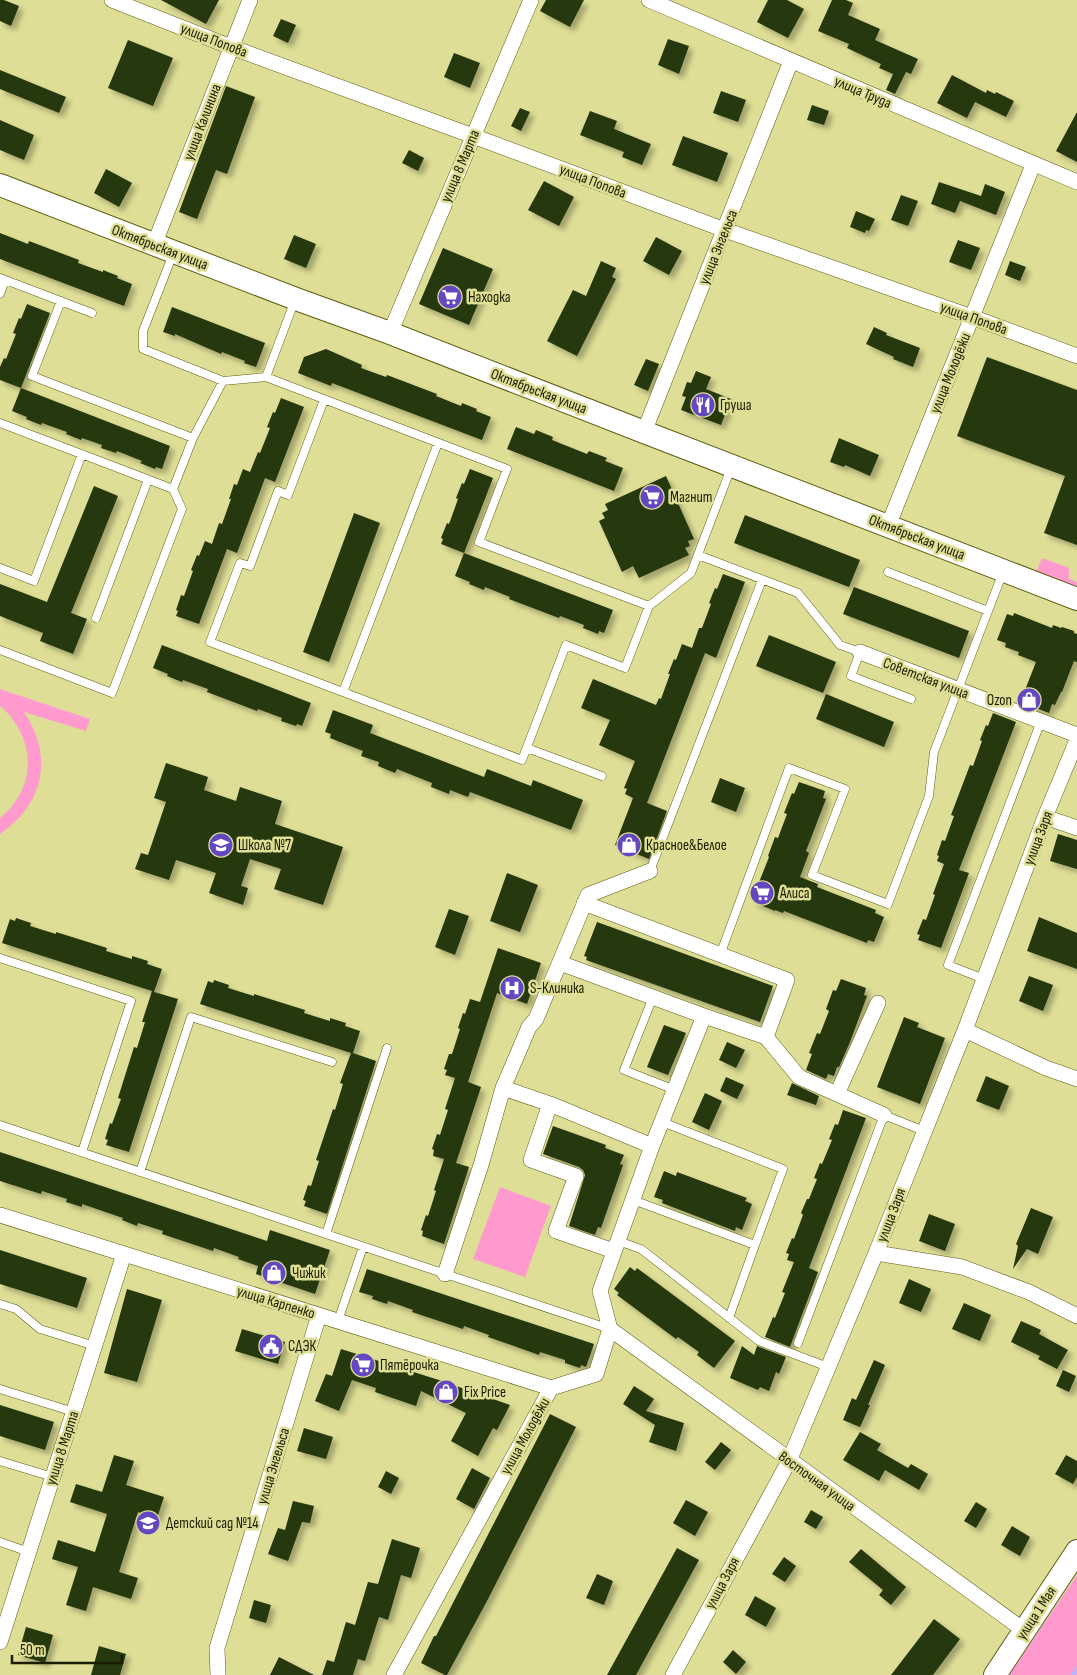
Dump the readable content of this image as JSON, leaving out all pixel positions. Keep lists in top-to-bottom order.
{
  "streets": {
    "main road": ["Октябрьская улица", "улица 1 Мая"],
    "street": [
      "улица Попова",
      "улица Труда",
      "улица Калинина",
      "улица 8 Марта",
      "улица Энгельса",
      "улица Молодёжи",
      "Советская улица",
      "улица Заря",
      "улица Карпенко",
      "Восточная улица"
    ]
  },
  "crossings": [
    ["улица Попова", "улица Калинина"],
    ["улица Попова", "улица 8 Марта"],
    ["улица Попова", "улица Энгельса"],
    ["улица Попова", "улица Молодёжи"],
    ["улица Труда", "улица Энгельса"],
    ["улица Труда", "улица Молодёжи"],
    ["улица Калинина", "Октябрьская улица"],
    ["улица 8 Марта", "Октябрьская улица"],
    ["улица 8 Марта", "улица Карпенко"],
    ["Октябрьская улица", "улица Энгельса"],
    ["Октябрьская улица", "улица Молодёжи"],
    ["улица Энгельса", "улица Карпенко"],
    ["улица Молодёжи", "улица Карпенко"],
    ["улица Молодёжи", "Восточная улица"],
    ["улица Заря", "Восточная улица"],
    ["Восточная улица", "улица 1 Мая"]
  ],
  "places": {
    "supermarket": [
      "Находка",
      "Магнит",
      "Алиса",
      "Пятёрочка"
    ],
    "restaurant": ["Груша"],
    "shop": [
      "Ozon",
      "Красное&Белое",
      "Чижик",
      "Fix Price"
    ],
    "school or university": ["Школа №7", "Детский сад №14"],
    "hospital": ["S-Клиника"],
    "public building": ["СДЭК"]
  },
  "scale_bar": "50 m"
}
